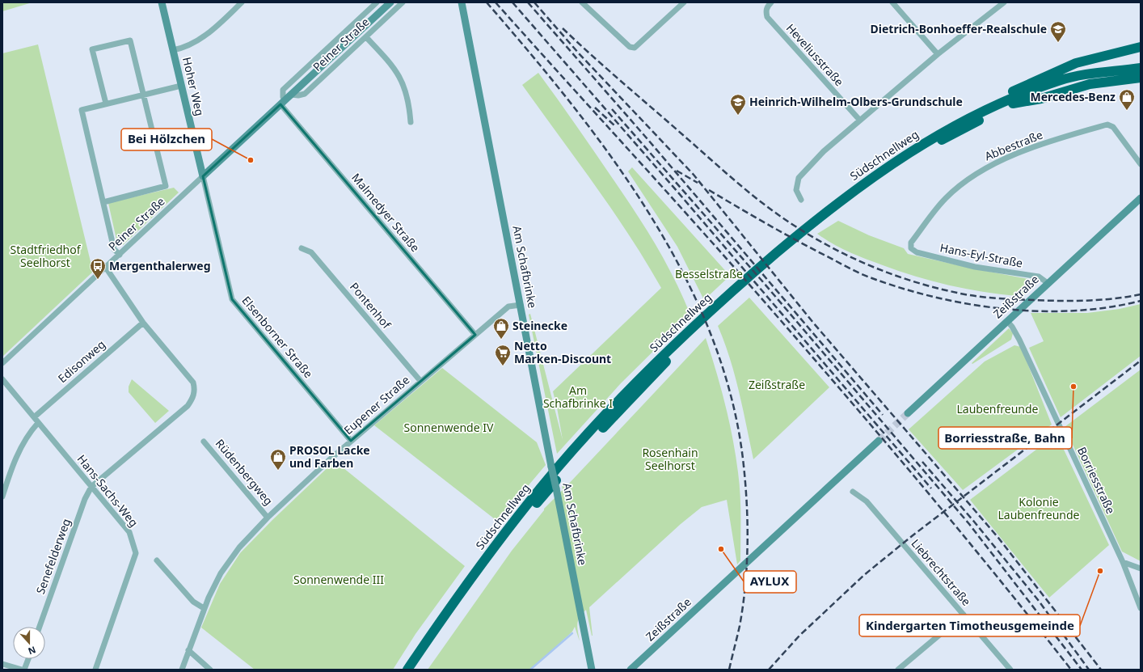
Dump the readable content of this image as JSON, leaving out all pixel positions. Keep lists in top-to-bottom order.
{
  "streets": {
    "highway": ["Südschnellweg"],
    "street": [
      "Peiner Straße",
      "Heveliusstraße",
      "Hoher Weg",
      "Abbestraße",
      "Malmedyer Straße",
      "Hans-Eyl-Straße",
      "Am Schafbrinke",
      "Zeißstraße",
      "Pontenhof",
      "Elsenborner Straße",
      "Edisonweg",
      "Eupener Straße",
      "Rüdenbergweg",
      "Borriesstraße",
      "Hans-Sachs-Weg",
      "Senefelderweg",
      "Liebrechtstraße"
    ]
  },
  "crossings": [
    ["Peiner Straße", "Hoher Weg"],
    ["Peiner Straße", "Malmedyer Straße"],
    ["Peiner Straße", "Elsenborner Straße"],
    ["Hoher Weg", "Elsenborner Straße"],
    ["Abbestraße", "Hans-Eyl-Straße"],
    ["Malmedyer Straße", "Eupener Straße"],
    ["Hans-Eyl-Straße", "Zeißstraße"],
    ["Am Schafbrinke", "Eupener Straße"],
    ["Zeißstraße", "Borriesstraße"],
    ["Pontenhof", "Eupener Straße"],
    ["Elsenborner Straße", "Eupener Straße"],
    ["Edisonweg", "Hans-Sachs-Weg"],
    ["Eupener Straße", "Rüdenbergweg"],
    ["Hans-Sachs-Weg", "Senefelderweg"]
  ],
  "parks": [
    "Stadtfriedhof Seelhorst",
    "Besselstraße",
    "Zeißstraße",
    "Am Schafbrinke I",
    "Laubenfreunde",
    "Sonnenwende IV",
    "Rosenhain Seelhorst",
    "Kolonie Laubenfreunde",
    "Sonnenwende III"
  ],
  "places": {
    "school or university": ["Dietrich-Bonhoeffer-Realschule", "Heinrich-Wilhelm-Olbers-Grundschule"],
    "shop": ["Mercedes-Benz", "Steinecke", "PROSOL Lacke und Farben"],
    "other": [
      "Bei Hölzchen",
      "Borriesstraße, Bahn",
      "AYLUX",
      "Kindergarten Timotheusgemeinde"
    ],
    "bus stop": ["Mergenthalerweg"],
    "supermarket": ["Netto Marken-Discount"]
  },
  "north": "bottom"
}
